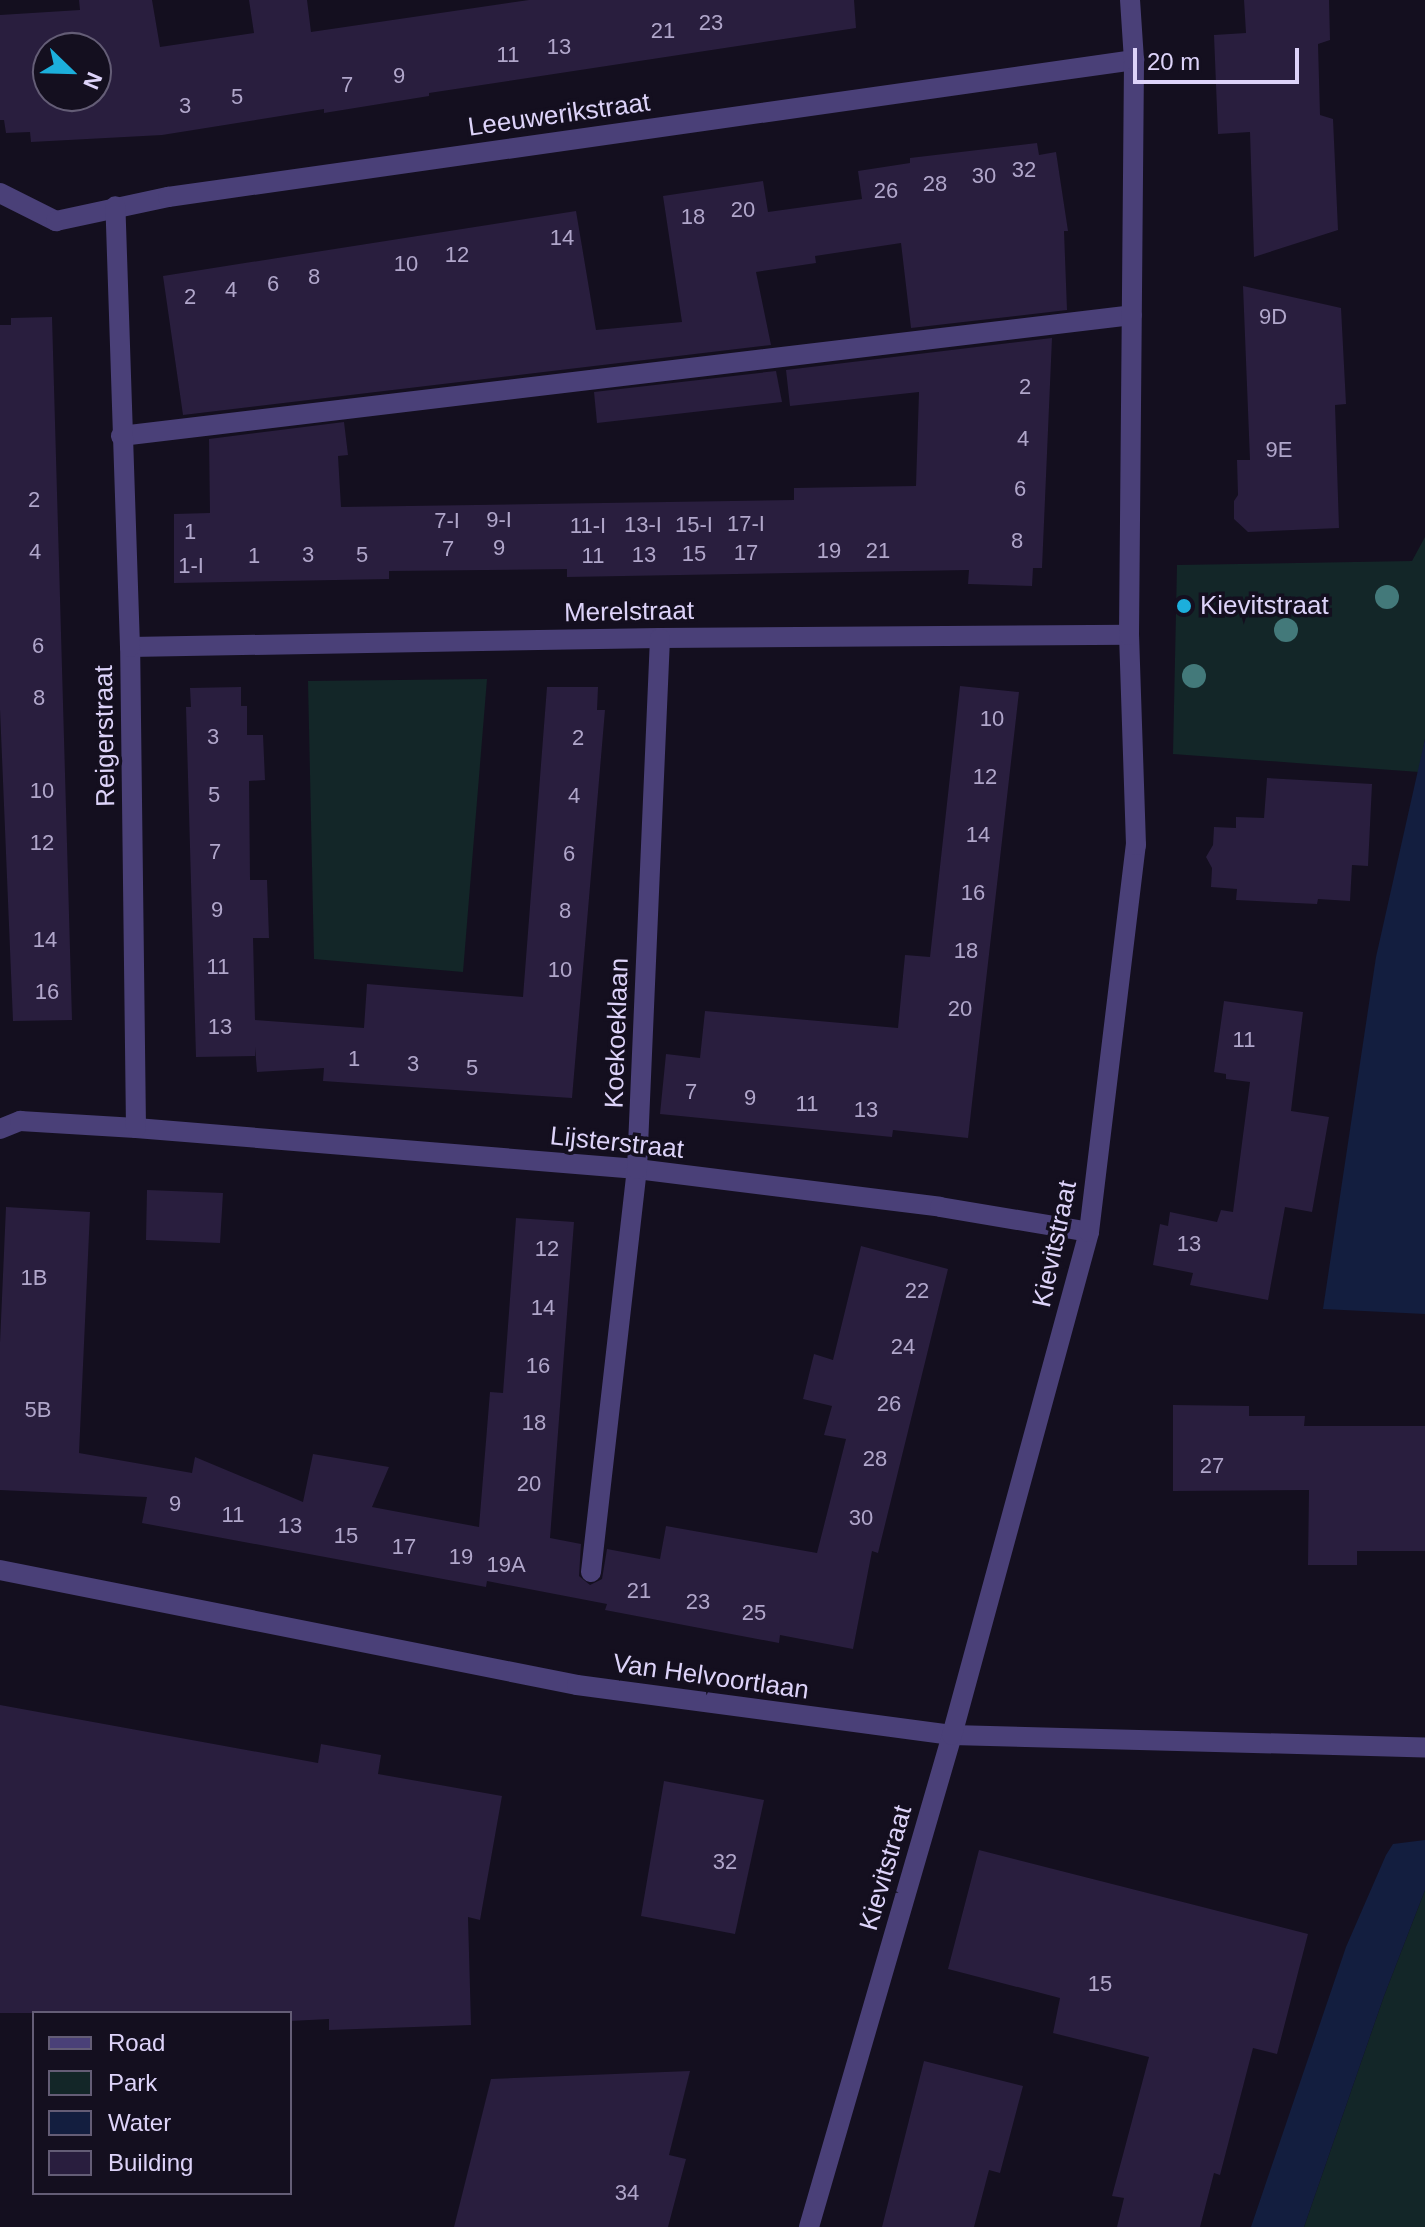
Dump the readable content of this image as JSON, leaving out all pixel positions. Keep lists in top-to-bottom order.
{
  "streets": {
    "street": [
      "Leeuwerikstraat",
      "Merelstraat",
      "Reigerstraat",
      "Koekoeklaan",
      "Lijsterstraat",
      "Kievitstraat",
      "Van Helvoortlaan"
    ]
  },
  "crossings": [
    ["Leeuwerikstraat", "Reigerstraat"],
    ["Leeuwerikstraat", "Kievitstraat"],
    ["Merelstraat", "Reigerstraat"],
    ["Merelstraat", "Koekoeklaan"],
    ["Merelstraat", "Kievitstraat"],
    ["Reigerstraat", "Lijsterstraat"],
    ["Koekoeklaan", "Lijsterstraat"],
    ["Lijsterstraat", "Kievitstraat"],
    ["Kievitstraat", "Van Helvoortlaan"]
  ],
  "places": ["Kievitstraat"],
  "house_numbers": [
    "23",
    "21",
    "13",
    "11",
    "9",
    "7",
    "5",
    "3",
    "32",
    "30",
    "28",
    "26",
    "20",
    "18",
    "14",
    "12",
    "10",
    "8",
    "6",
    "4",
    "2",
    "9D",
    "2",
    "4",
    "9E",
    "6",
    "2",
    "9-I",
    "7-I",
    "17-I",
    "13-I",
    "15-I",
    "11-I",
    "1",
    "8",
    "9",
    "7",
    "19",
    "21",
    "4",
    "17",
    "15",
    "3",
    "5",
    "13",
    "1",
    "11",
    "1-I",
    "6",
    "8",
    "10",
    "3",
    "2",
    "12",
    "10",
    "5",
    "4",
    "14",
    "12",
    "7",
    "6",
    "16",
    "9",
    "8",
    "14",
    "18",
    "11",
    "10",
    "16",
    "20",
    "13",
    "11",
    "1",
    "3",
    "5",
    "7",
    "9",
    "11",
    "13",
    "13",
    "12",
    "1B",
    "22",
    "14",
    "24",
    "16",
    "26",
    "5B",
    "18",
    "28",
    "27",
    "20",
    "9",
    "11",
    "30",
    "13",
    "15",
    "17",
    "19",
    "19A",
    "21",
    "23",
    "25",
    "32",
    "15",
    "34"
  ],
  "legend": [
    "Road",
    "Park",
    "Water",
    "Building"
  ],
  "scale_bar": "20 m",
  "north": "bottom right"
}
